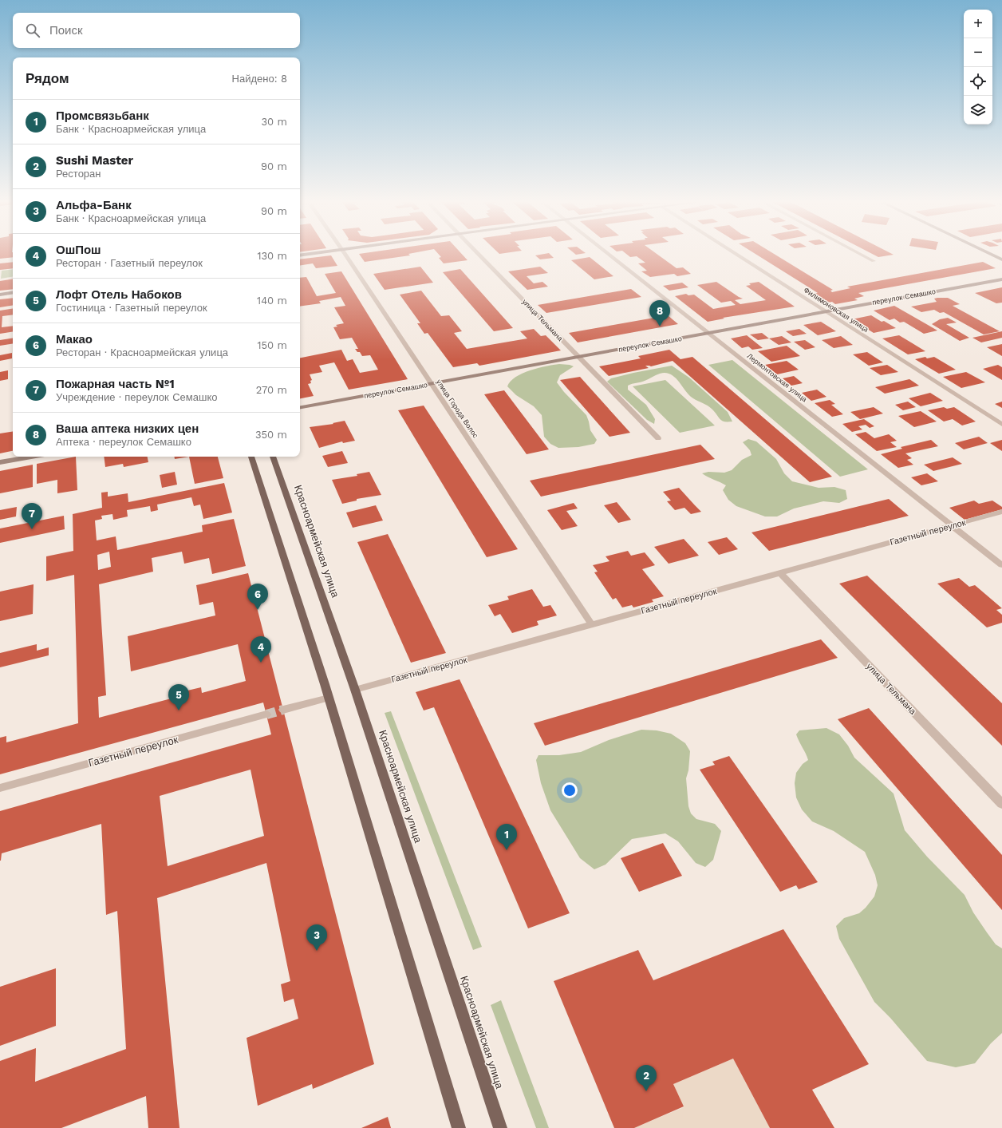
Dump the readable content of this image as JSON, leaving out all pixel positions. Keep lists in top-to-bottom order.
{
  "streets": {
    "main road": ["Красноармейская улица"],
    "street": [
      "переулок Семашко",
      "Филимоновская улица",
      "улица Тельмана",
      "Лермонтовская улица",
      "улица Города Волос",
      "Газетный переулок"
    ]
  },
  "crossings": [
    ["переулок Семашко", "Филимоновская улица"],
    ["переулок Семашко", "улица Тельмана"],
    ["переулок Семашко", "Лермонтовская улица"],
    ["переулок Семашко", "улица Города Волос"],
    ["улица Тельмана", "Газетный переулок"],
    ["Лермонтовская улица", "Газетный переулок"],
    ["улица Города Волос", "Газетный переулок"],
    ["Газетный переулок", "Красноармейская улица"]
  ],
  "page": {
    "map_buttons": ["+", "−"],
    "search": "Поиск",
    "heading": ["Рядом", "Найдено: 8"],
    "list": [
      {
        "mark": "1",
        "name": "Промсвязьбанк",
        "note": "Банк · Красноармейская улица",
        "value": "30 m"
      },
      {
        "mark": "2",
        "name": "Sushi Master",
        "note": "Ресторан",
        "value": "90 m"
      },
      {
        "mark": "3",
        "name": "Альфа-Банк",
        "note": "Банк · Красноармейская улица",
        "value": "90 m"
      },
      {
        "mark": "4",
        "name": "ОшПош",
        "note": "Ресторан · Газетный переулок",
        "value": "130 m"
      },
      {
        "mark": "5",
        "name": "Лофт Отель Набоков",
        "note": "Гостиница · Газетный переулок",
        "value": "140 m"
      },
      {
        "mark": "6",
        "name": "Макао",
        "note": "Ресторан · Красноармейская улица",
        "value": "150 m"
      },
      {
        "mark": "7",
        "name": "Пожарная часть №1",
        "note": "Учреждение · переулок Семашко",
        "value": "270 m"
      },
      {
        "mark": "8",
        "name": "Ваша аптека низких цен",
        "note": "Аптека · переулок Семашко",
        "value": "350 m"
      }
    ],
    "pins": [
      "8",
      "7",
      "6",
      "4",
      "5",
      "1",
      "3",
      "2"
    ]
  }
}
